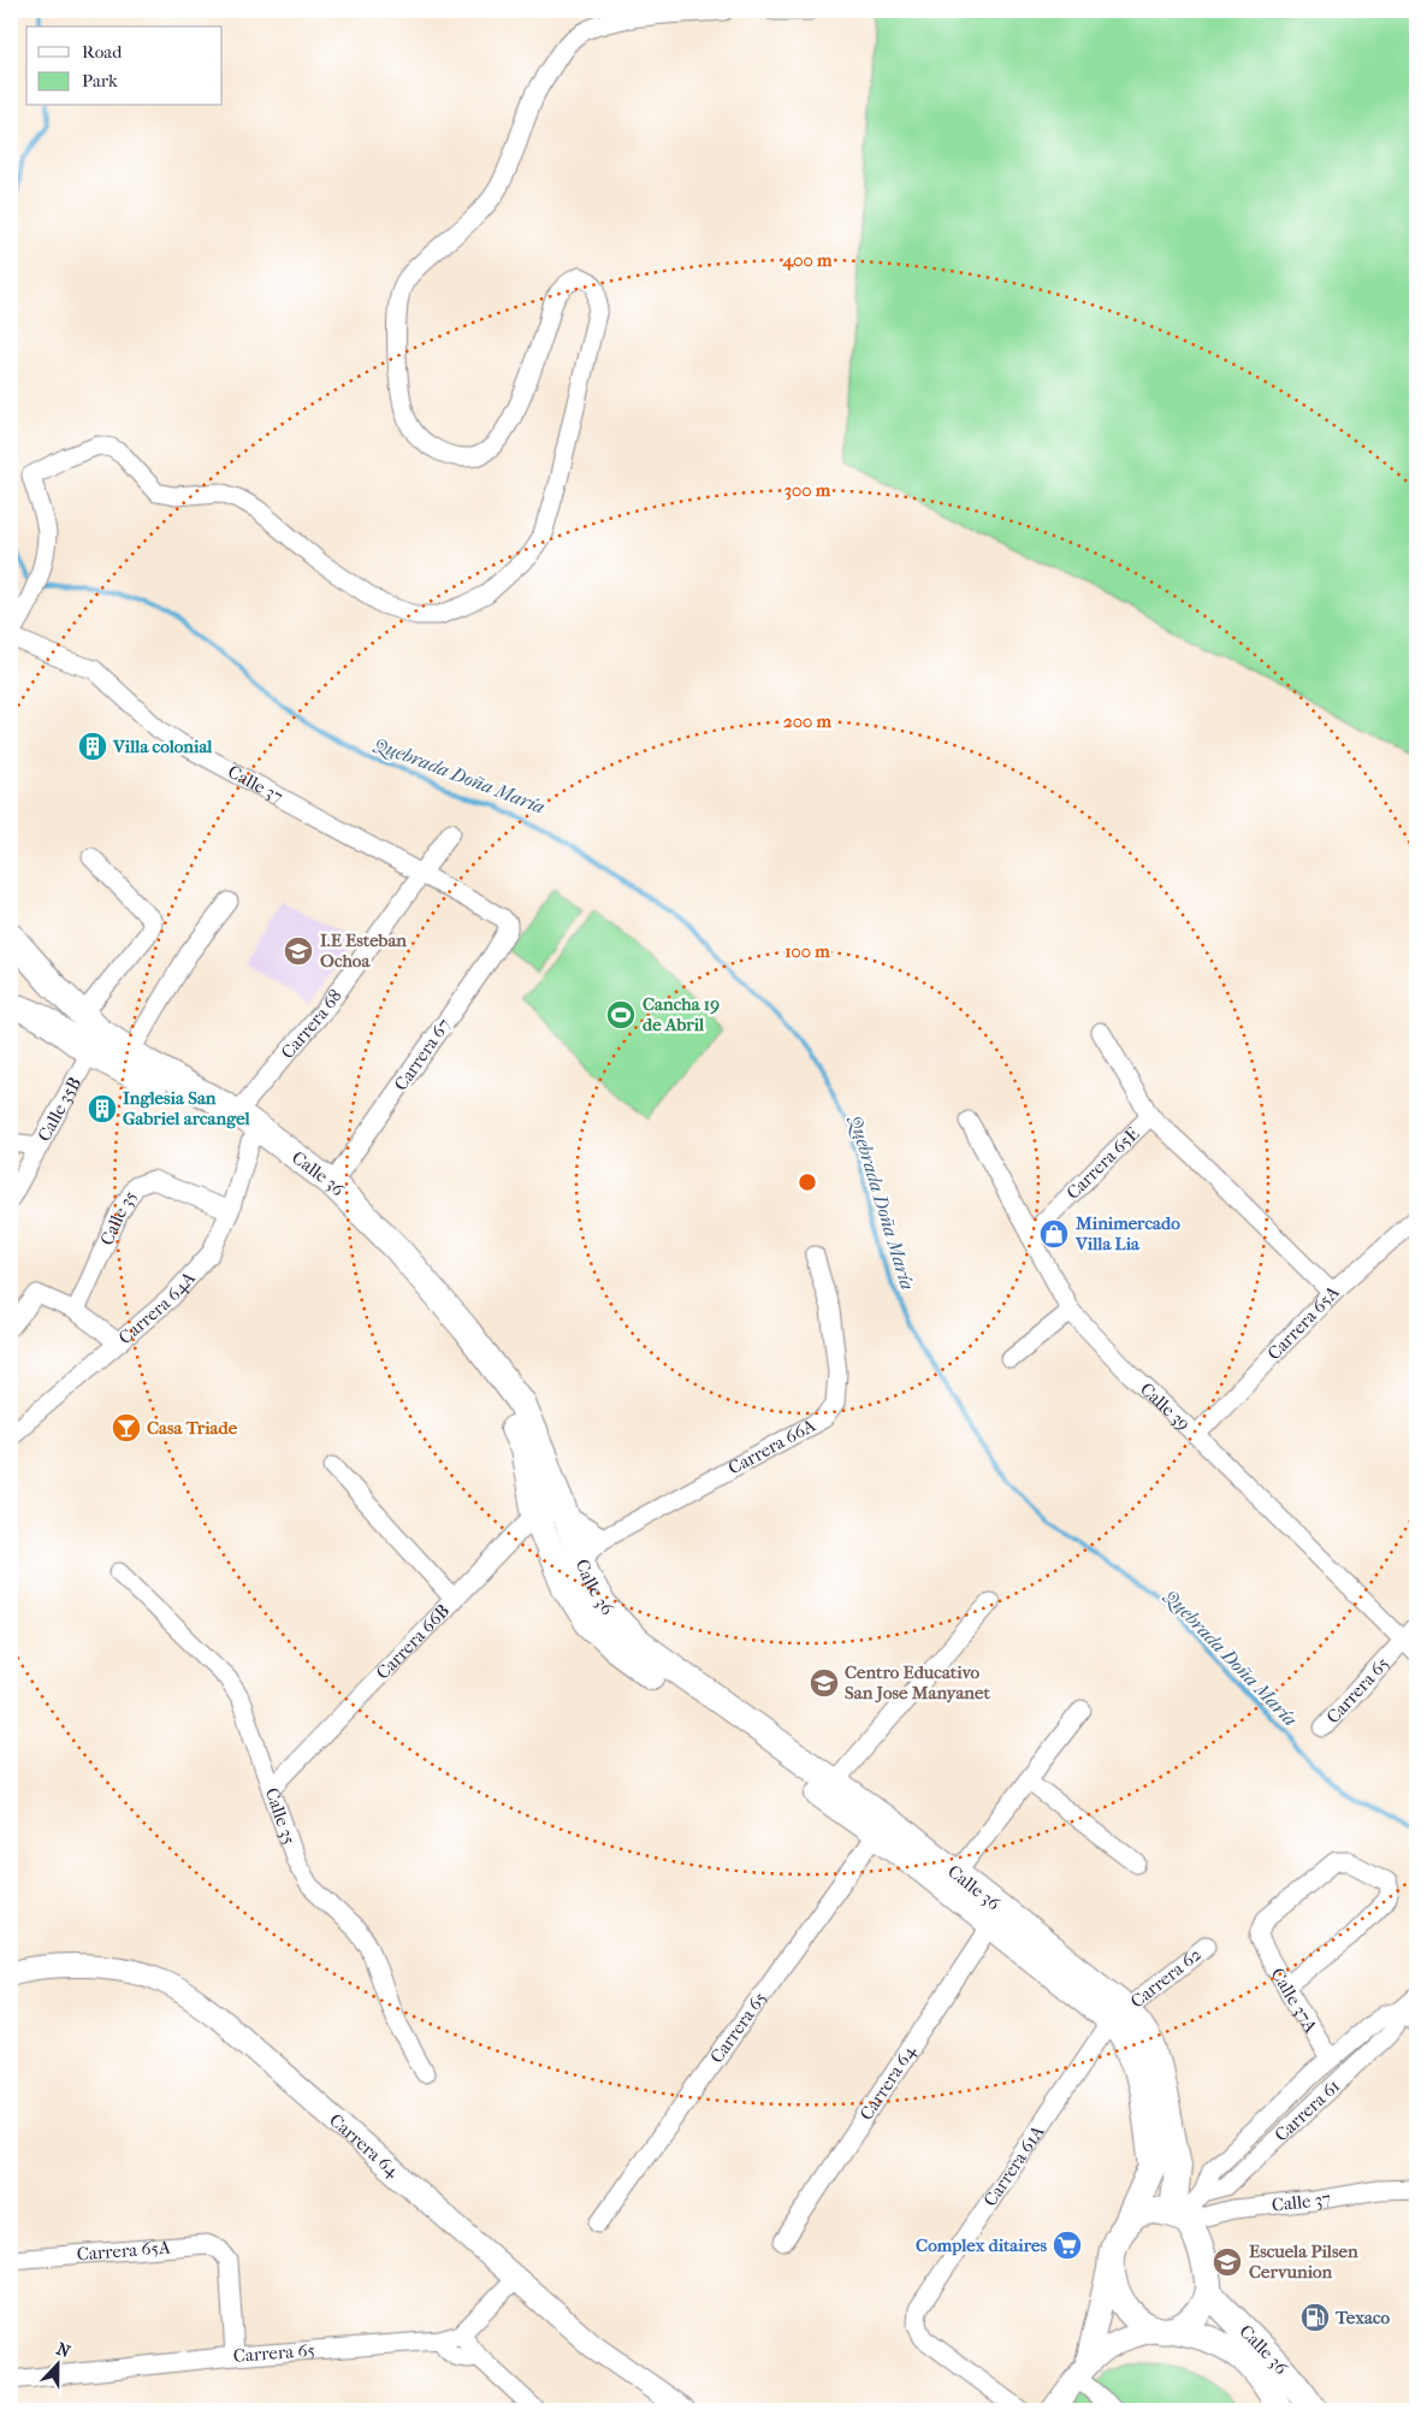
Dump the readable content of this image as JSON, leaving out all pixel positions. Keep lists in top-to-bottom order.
{
  "streets": {
    "main road": ["Calle 36"],
    "street": [
      "Calle 37",
      "Carrera 68",
      "Carrera 67",
      "Calle 35B",
      "Carrera 65E",
      "Calle 35",
      "Carrera 64A",
      "Carrera 65A",
      "Calle 39",
      "Carrera 66A",
      "Carrera 66B",
      "Carrera 65",
      "Carrera 62",
      "Calle 37A",
      "Carrera 64",
      "Carrera 61",
      "Carrera 61A"
    ]
  },
  "crossings": [
    ["Calle 37", "Carrera 68"],
    ["Calle 37", "Carrera 67"],
    ["Calle 37", "Calle 36"],
    ["Calle 37", "Carrera 61"],
    ["Carrera 68", "Calle 36"],
    ["Carrera 67", "Calle 36"],
    ["Calle 35B", "Calle 36"],
    ["Carrera 65E", "Calle 39"],
    ["Calle 36", "Carrera 64A"],
    ["Calle 36", "Carrera 66A"],
    ["Calle 36", "Carrera 66B"],
    ["Calle 36", "Carrera 65"],
    ["Calle 36", "Carrera 62"],
    ["Calle 36", "Carrera 64"],
    ["Calle 36", "Carrera 61"],
    ["Calle 36", "Carrera 61A"],
    ["Calle 35", "Carrera 64A"],
    ["Calle 35", "Carrera 66B"],
    ["Carrera 65A", "Calle 39"],
    ["Carrera 65A", "Carrera 65"],
    ["Calle 39", "Carrera 65"],
    ["Carrera 65", "Carrera 64"],
    ["Carrera 62", "Carrera 61A"],
    ["Calle 37A", "Carrera 61"]
  ],
  "water": ["Quebrada Doña María"],
  "places": {
    "building": ["Villa colonial", "Inglesia San Gabriel arcangel"],
    "school or university": ["I.E Esteban Ochoa", "Centro Educativo San Jose Manyanet", "Escuela Pilsen Cervunion"],
    "sports": ["Cancha 19 de Abril"],
    "shop": ["Minimercado Villa Lia"],
    "bar": ["Casa Triade"],
    "supermarket": ["Complex ditaires"],
    "fuel station": ["Texaco"]
  },
  "legend": ["Road", "Park"],
  "north": "top",
  "rings": [
    "400 m",
    "300 m",
    "200 m",
    "100 m"
  ]
}
